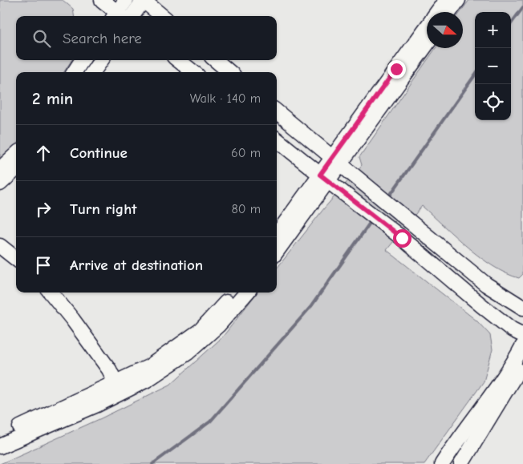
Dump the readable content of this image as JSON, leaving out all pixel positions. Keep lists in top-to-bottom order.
{
  "north": "right",
  "page": {
    "map_buttons": ["+", "−"],
    "search": "Search here",
    "heading": ["2 min", "Walk · 140 m"],
    "list": [
      ["Continue", "60 m"],
      ["Turn right", "80 m"],
      "Arrive at destination"
    ]
  }
}
